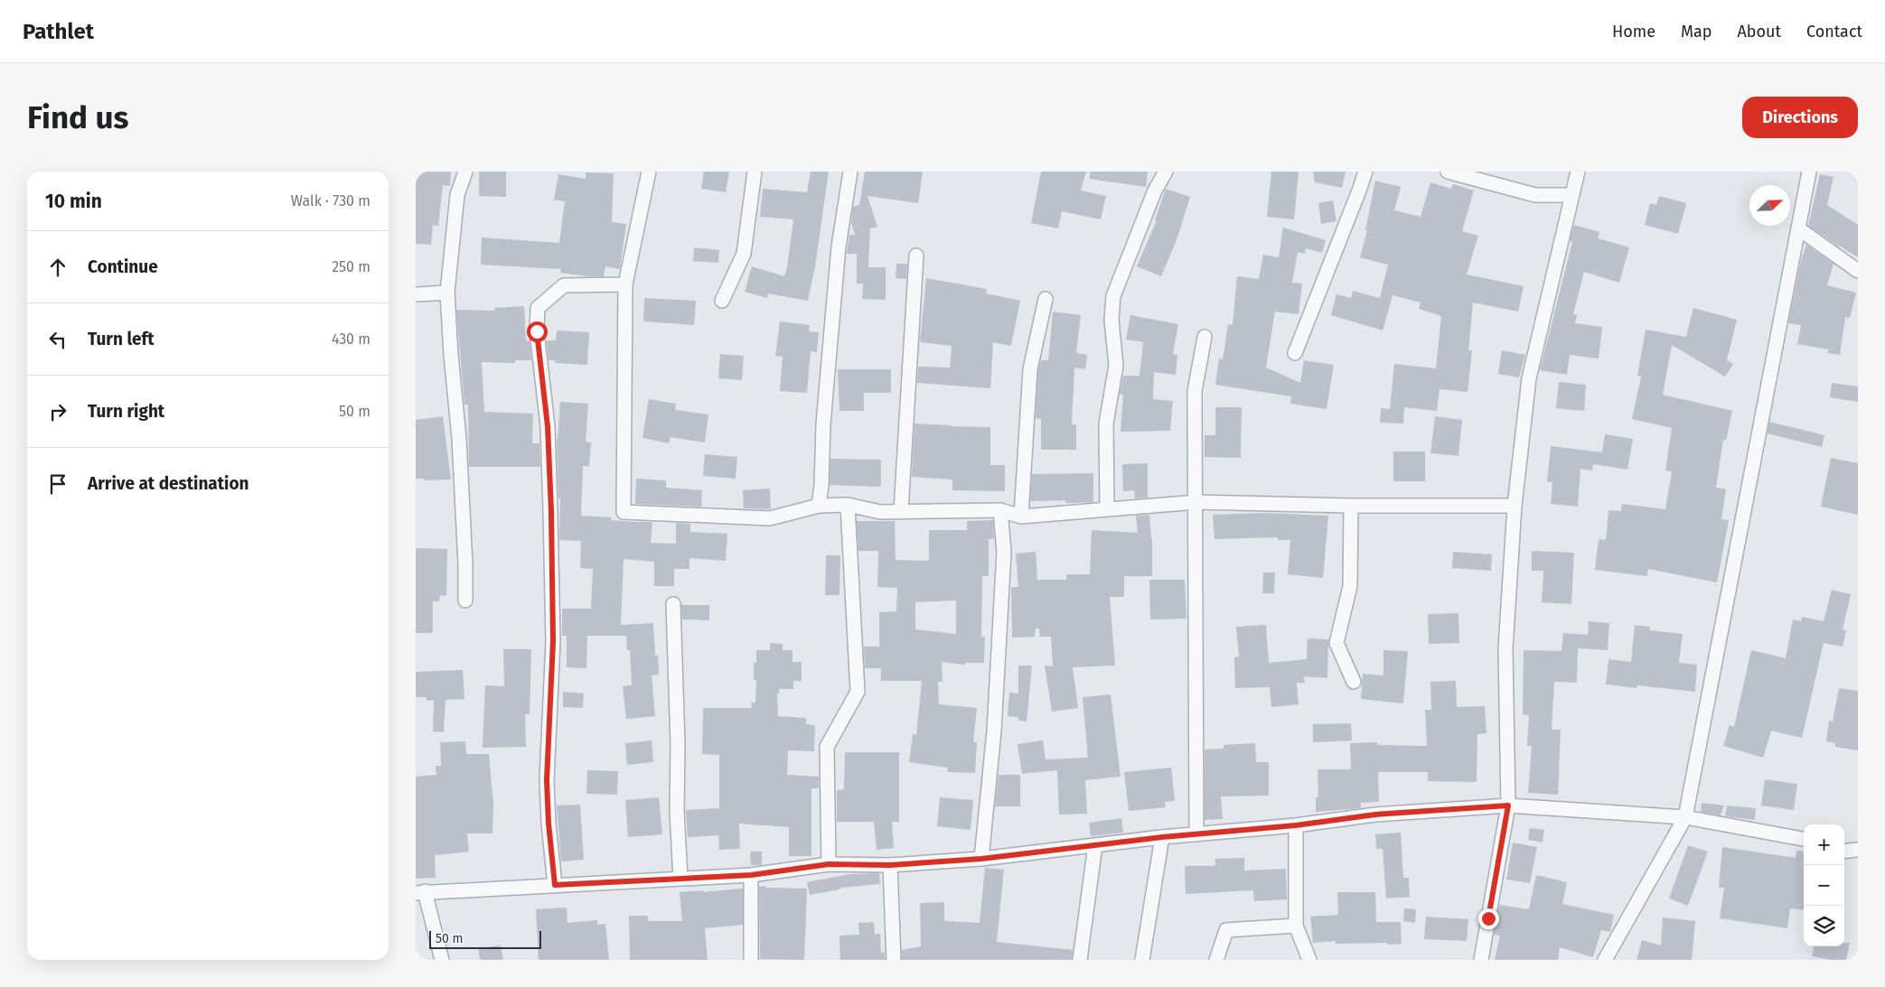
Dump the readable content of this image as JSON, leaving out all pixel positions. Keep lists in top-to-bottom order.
{
  "scale_bar": "50 m",
  "north": "top right",
  "page": {
    "header": "Pathlet",
    "nav": [
      "Home",
      "Map",
      "About",
      "Contact"
    ],
    "buttons": "Directions",
    "title": "Find us",
    "heading": ["10 min", "Walk · 730 m"],
    "list": [
      ["Continue", "250 m"],
      ["Turn left", "430 m"],
      ["Turn right", "50 m"],
      "Arrive at destination"
    ],
    "map_buttons": ["+", "−"],
    "scale": "50 m"
  }
}
